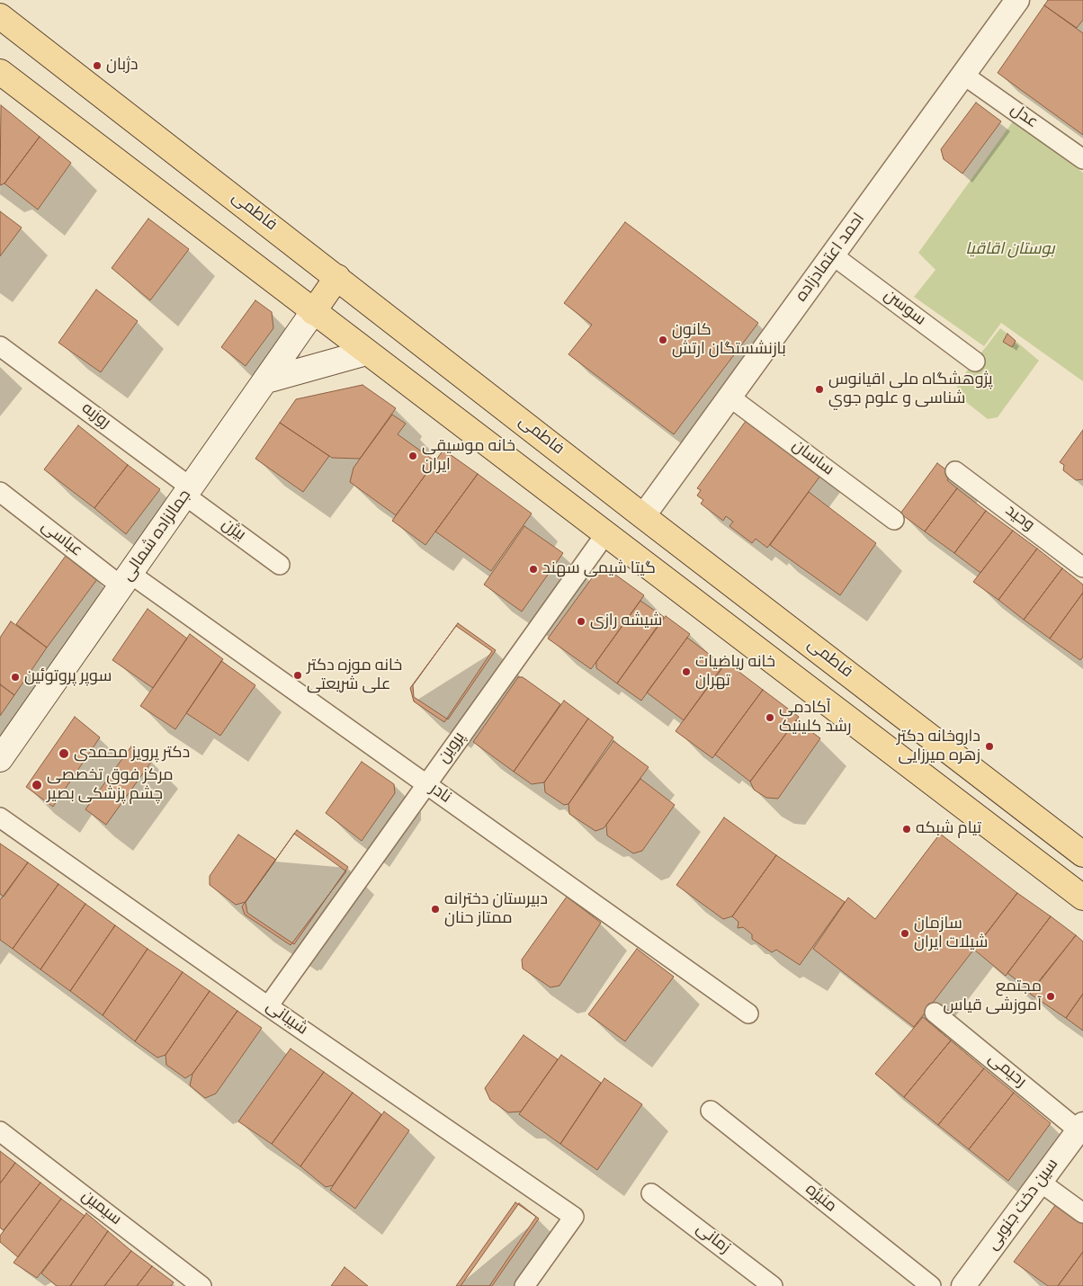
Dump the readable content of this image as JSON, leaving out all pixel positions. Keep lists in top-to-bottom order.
{
  "streets": {
    "main road": ["فاطمی", "جمالزاده شمالی"],
    "street": [
      "عدل",
      "احمد اعتمادزاده",
      "سوسن",
      "روزبه",
      "ساسان",
      "وحید",
      "بیژن",
      "عباسی",
      "پروین",
      "نادر",
      "شیبانی",
      "رحیمی",
      "منیژه",
      "سین دخت جنوبی",
      "سیمین",
      "زمانی"
    ]
  },
  "crossings": [
    ["عدل", "احمد اعتمادزاده"],
    ["فاطمی", "احمد اعتمادزاده"],
    ["احمد اعتمادزاده", "سوسن"],
    ["احمد اعتمادزاده", "ساسان"],
    ["روزبه", "بیژن"],
    ["روزبه", "جمالزاده شمالی"],
    ["بیژن", "جمالزاده شمالی"],
    ["جمالزاده شمالی", "عباسی"],
    ["جمالزاده شمالی", "نادر"],
    ["عباسی", "نادر"],
    ["پروین", "نادر"],
    ["پروین", "شیبانی"],
    ["رحیمی", "سین دخت جنوبی"]
  ],
  "parks": ["بوستان اقاقیا"],
  "places": [
    "دژبان",
    "کانون بازنشستگان ارتش",
    "پژوهشگاه ملی اقیانوس شناسی و علوم جوي",
    "خانه موسیقی ایران",
    "گیتا شیمی سهند",
    "شیشه رازی",
    "خانه ریاضیات تهران",
    "خانه موزه دکتر علی شریعتی",
    "سوپر پروتوئین",
    "آکادمی رشد کلینیک",
    "داروخانه دکتر زهره میرزایی",
    "دکتر پرویز محمدی",
    "مرکز فوق تخصصی چشم پزشکی بصیر",
    "تیام شبکه",
    "دبیرستان دخترانه ممتاز حنان",
    "سازمان شیلات ایران",
    "مجتمع آموزشی قیاس"
  ]
}
